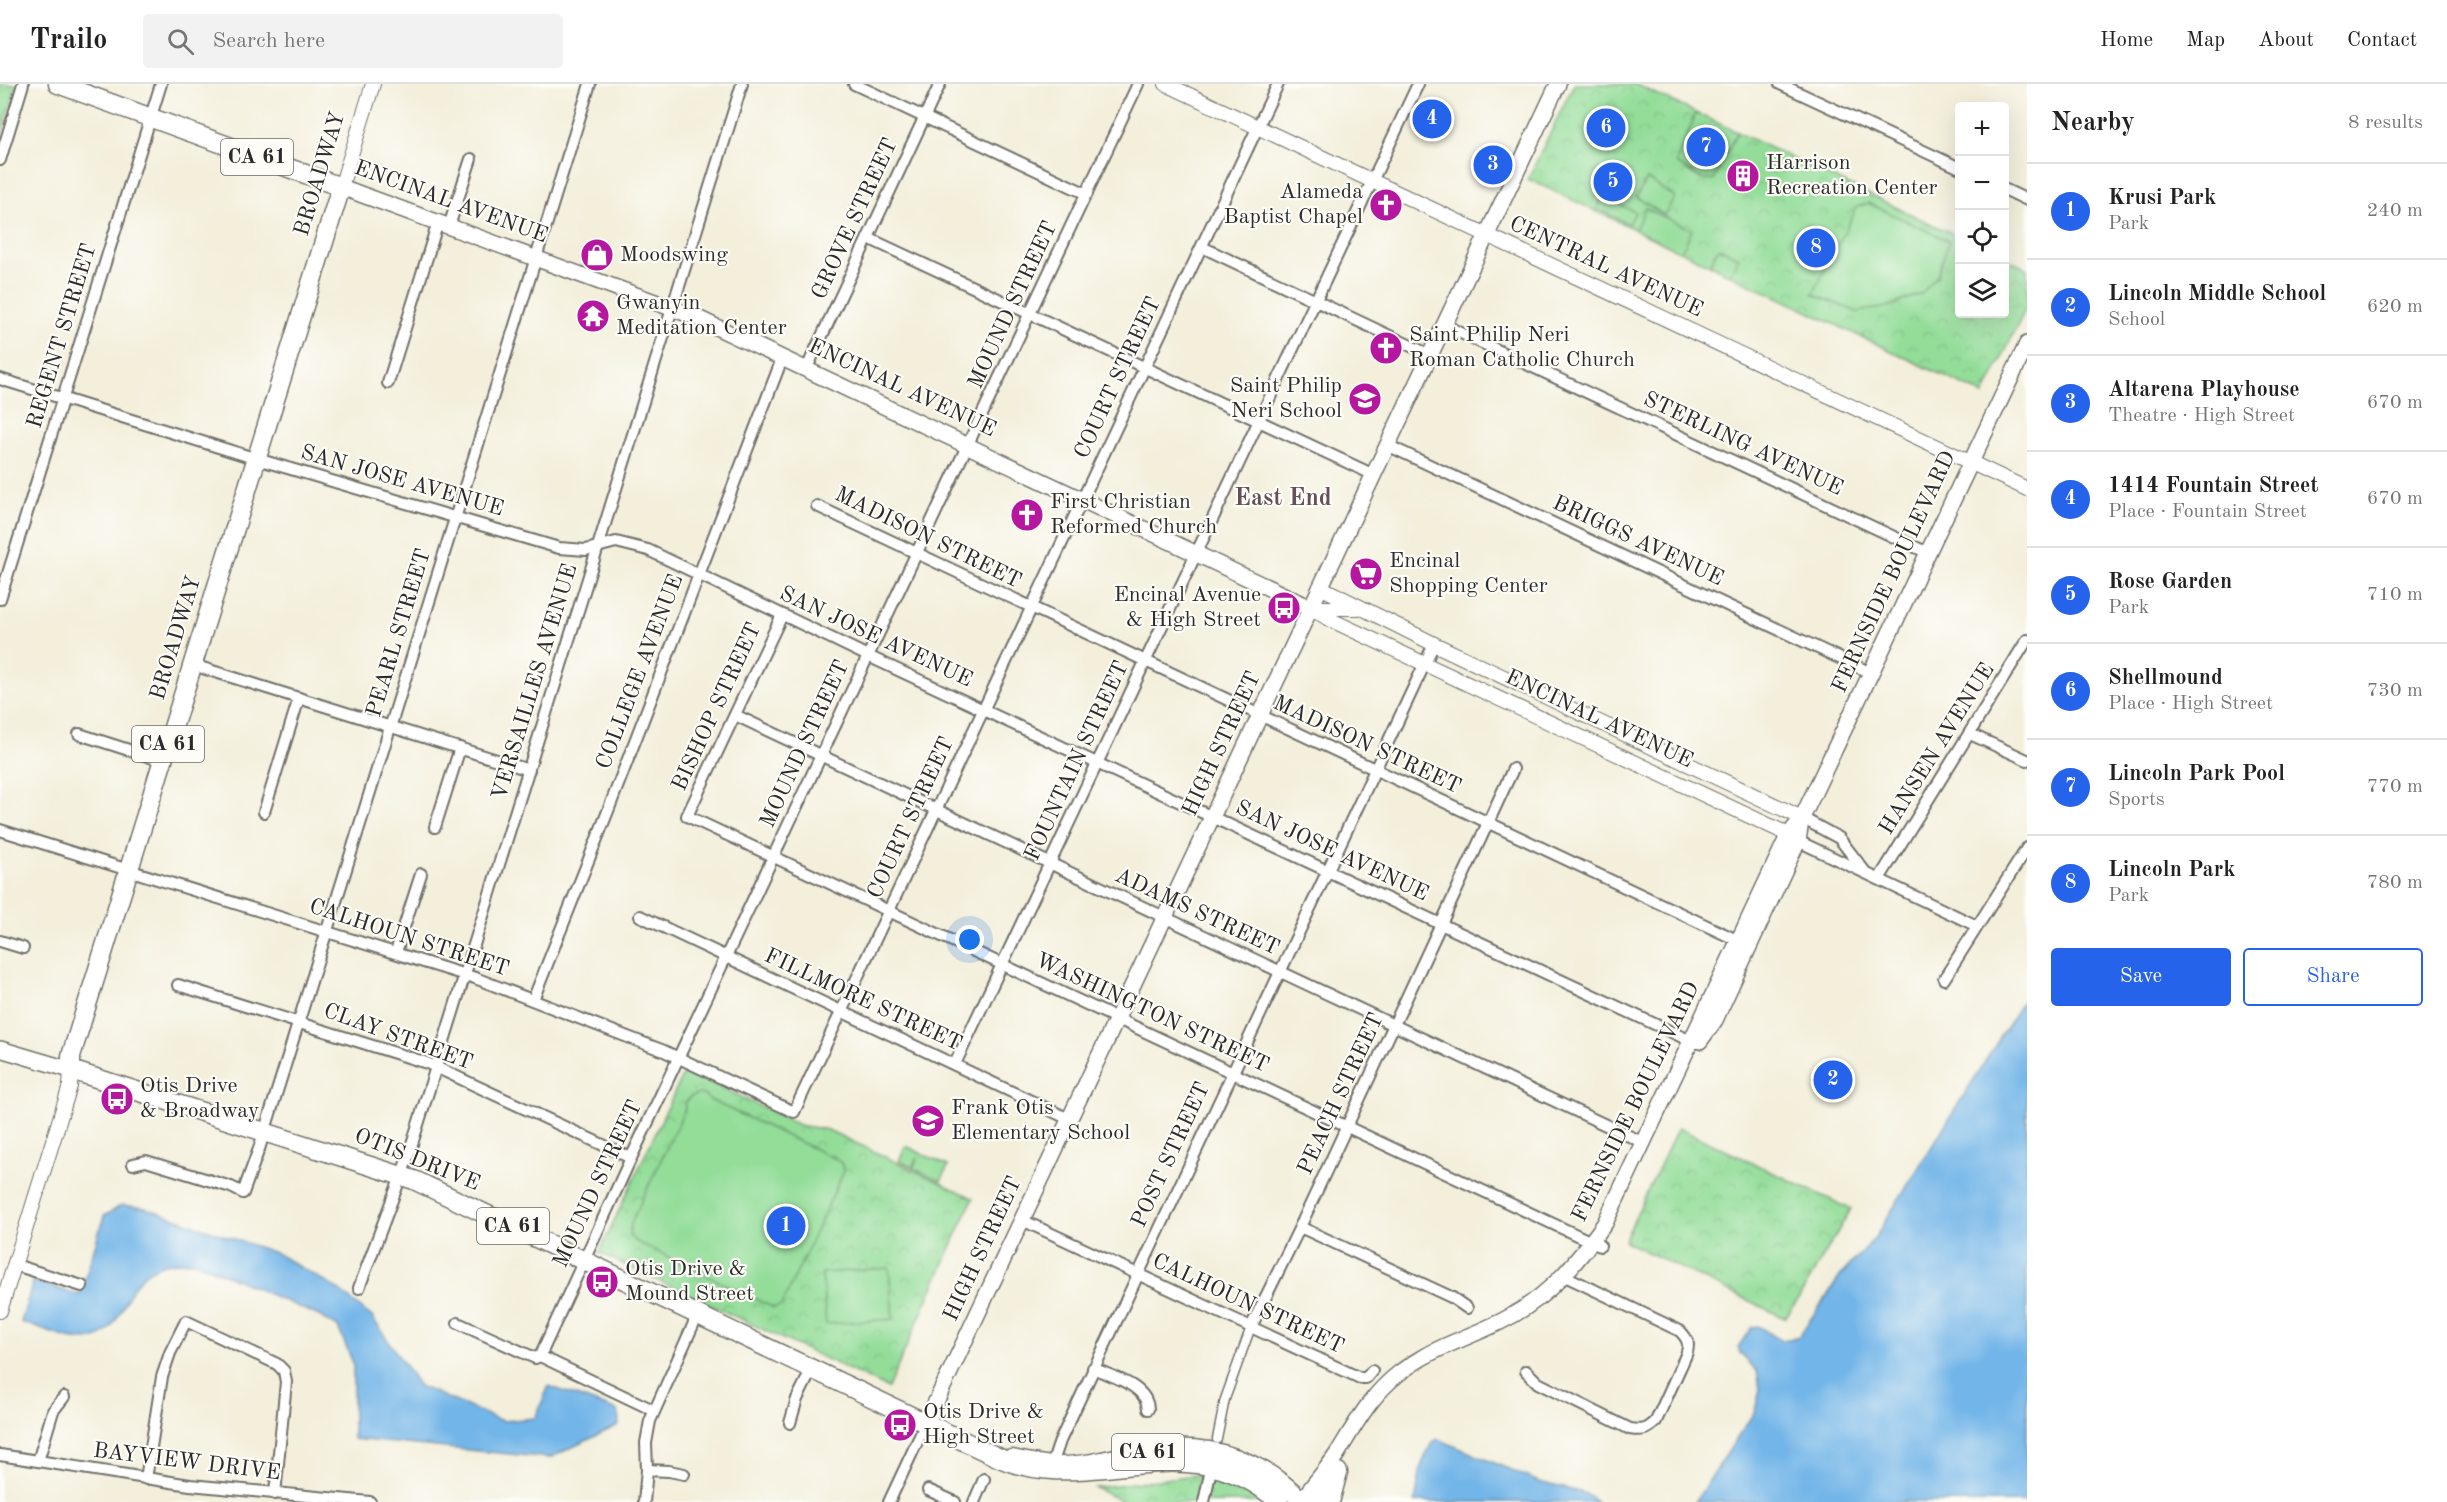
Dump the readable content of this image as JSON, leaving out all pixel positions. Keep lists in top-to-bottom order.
{
  "streets": {
    "main road": [
      "CA 61",
      "BROADWAY",
      "ENCINAL AVENUE",
      "FERNSIDE BOULEVARD",
      "HIGH STREET",
      "OTIS DRIVE"
    ],
    "street": [
      "GROVE STREET",
      "CENTRAL AVENUE",
      "MOUND STREET",
      "REGENT STREET",
      "COURT STREET",
      "STERLING AVENUE",
      "SAN JOSE AVENUE",
      "MADISON STREET",
      "BRIGGS AVENUE",
      "PEARL STREET",
      "COLLEGE AVENUE",
      "VERSAILLES AVENUE",
      "BISHOP STREET",
      "HANSEN AVENUE",
      "FOUNTAIN STREET",
      "ADAMS STREET",
      "CALHOUN STREET",
      "FILLMORE STREET",
      "WASHINGTON STREET",
      "CLAY STREET",
      "PEACH STREET",
      "POST STREET",
      "BAYVIEW DRIVE"
    ]
  },
  "crossings": [
    ["BROADWAY", "ENCINAL AVENUE"],
    ["BROADWAY", "SAN JOSE AVENUE"],
    ["BROADWAY", "CALHOUN STREET"],
    ["BROADWAY", "OTIS DRIVE"],
    ["ENCINAL AVENUE", "GROVE STREET"],
    ["ENCINAL AVENUE", "MOUND STREET"],
    ["ENCINAL AVENUE", "REGENT STREET"],
    ["ENCINAL AVENUE", "COURT STREET"],
    ["ENCINAL AVENUE", "FERNSIDE BOULEVARD"],
    ["ENCINAL AVENUE", "PEARL STREET"],
    ["ENCINAL AVENUE", "COLLEGE AVENUE"],
    ["ENCINAL AVENUE", "VERSAILLES AVENUE"],
    ["ENCINAL AVENUE", "HIGH STREET"],
    ["ENCINAL AVENUE", "HANSEN AVENUE"],
    ["ENCINAL AVENUE", "FOUNTAIN STREET"],
    ["ENCINAL AVENUE", "POST STREET"],
    ["CENTRAL AVENUE", "COURT STREET"],
    ["CENTRAL AVENUE", "FERNSIDE BOULEVARD"],
    ["CENTRAL AVENUE", "HIGH STREET"],
    ["CENTRAL AVENUE", "FOUNTAIN STREET"],
    ["MOUND STREET", "SAN JOSE AVENUE"],
    ["MOUND STREET", "MADISON STREET"],
    ["MOUND STREET", "ADAMS STREET"],
    ["MOUND STREET", "CALHOUN STREET"],
    ["MOUND STREET", "FILLMORE STREET"],
    ["MOUND STREET", "WASHINGTON STREET"],
    ["MOUND STREET", "CLAY STREET"],
    ["MOUND STREET", "OTIS DRIVE"],
    ["REGENT STREET", "SAN JOSE AVENUE"],
    ["COURT STREET", "SAN JOSE AVENUE"],
    ["COURT STREET", "MADISON STREET"],
    ["COURT STREET", "ADAMS STREET"],
    ["COURT STREET", "CALHOUN STREET"],
    ["COURT STREET", "FILLMORE STREET"],
    ["COURT STREET", "WASHINGTON STREET"],
    ["STERLING AVENUE", "FERNSIDE BOULEVARD"],
    ["STERLING AVENUE", "HIGH STREET"],
    ["SAN JOSE AVENUE", "FERNSIDE BOULEVARD"],
    ["SAN JOSE AVENUE", "PEARL STREET"],
    ["SAN JOSE AVENUE", "COLLEGE AVENUE"],
    ["SAN JOSE AVENUE", "VERSAILLES AVENUE"],
    ["SAN JOSE AVENUE", "BISHOP STREET"],
    ["SAN JOSE AVENUE", "HIGH STREET"],
    ["SAN JOSE AVENUE", "FOUNTAIN STREET"],
    ["SAN JOSE AVENUE", "PEACH STREET"],
    ["SAN JOSE AVENUE", "POST STREET"],
    ["MADISON STREET", "FERNSIDE BOULEVARD"],
    ["MADISON STREET", "HIGH STREET"],
    ["MADISON STREET", "FOUNTAIN STREET"],
    ["MADISON STREET", "PEACH STREET"],
    ["MADISON STREET", "POST STREET"],
    ["BRIGGS AVENUE", "FERNSIDE BOULEVARD"],
    ["BRIGGS AVENUE", "HIGH STREET"],
    ["FERNSIDE BOULEVARD", "ADAMS STREET"],
    ["FERNSIDE BOULEVARD", "WASHINGTON STREET"],
    ["FERNSIDE BOULEVARD", "OTIS DRIVE"],
    ["PEARL STREET", "CALHOUN STREET"],
    ["PEARL STREET", "CLAY STREET"],
    ["PEARL STREET", "OTIS DRIVE"],
    ["COLLEGE AVENUE", "CALHOUN STREET"],
    ["VERSAILLES AVENUE", "CALHOUN STREET"],
    ["VERSAILLES AVENUE", "CLAY STREET"],
    ["VERSAILLES AVENUE", "OTIS DRIVE"],
    ["BISHOP STREET", "ADAMS STREET"],
    ["BISHOP STREET", "WASHINGTON STREET"],
    ["HIGH STREET", "ADAMS STREET"],
    ["HIGH STREET", "CALHOUN STREET"],
    ["HIGH STREET", "FILLMORE STREET"],
    ["HIGH STREET", "WASHINGTON STREET"],
    ["HIGH STREET", "OTIS DRIVE"],
    ["FOUNTAIN STREET", "ADAMS STREET"],
    ["FOUNTAIN STREET", "FILLMORE STREET"],
    ["FOUNTAIN STREET", "WASHINGTON STREET"],
    ["ADAMS STREET", "PEACH STREET"],
    ["ADAMS STREET", "POST STREET"],
    ["CALHOUN STREET", "PEACH STREET"],
    ["CALHOUN STREET", "POST STREET"],
    ["WASHINGTON STREET", "PEACH STREET"],
    ["WASHINGTON STREET", "POST STREET"]
  ],
  "districts": ["East End"],
  "places": {
    "building": ["Harrison Recreation Center"],
    "church": ["Alameda Baptist Chapel", "Saint Philip Neri Roman Catholic Church", "First Christian Reformed Church"],
    "shop": ["Moodswing"],
    "temple": ["Gwanyin Meditation Center"],
    "school or university": ["Saint Philip Neri School", "Frank Otis Elementary School"],
    "supermarket": ["Encinal Shopping Center"],
    "bus stop": [
      "Encinal Avenue & High Street",
      "Otis Drive & Broadway",
      "Otis Drive & Mound Street",
      "Otis Drive & High Street"
    ]
  },
  "page": {
    "header": "Trailo",
    "search": "Search here",
    "nav": [
      "Home",
      "Map",
      "About",
      "Contact"
    ],
    "heading": ["Nearby", "8 results"],
    "pins": [
      "4",
      "6",
      "7",
      "3",
      "5",
      "8",
      "2",
      "1"
    ],
    "map_buttons": ["+", "−"],
    "list": [
      {
        "mark": "1",
        "name": "Krusi Park",
        "note": "Park",
        "value": "240 m"
      },
      {
        "mark": "2",
        "name": "Lincoln Middle School",
        "note": "School",
        "value": "620 m"
      },
      {
        "mark": "3",
        "name": "Altarena Playhouse",
        "note": "Theatre · High Street",
        "value": "670 m"
      },
      {
        "mark": "4",
        "name": "1414 Fountain Street",
        "note": "Place · Fountain Street",
        "value": "670 m"
      },
      {
        "mark": "5",
        "name": "Rose Garden",
        "note": "Park",
        "value": "710 m"
      },
      {
        "mark": "6",
        "name": "Shellmound",
        "note": "Place · High Street",
        "value": "730 m"
      },
      {
        "mark": "7",
        "name": "Lincoln Park Pool",
        "note": "Sports",
        "value": "770 m"
      },
      {
        "mark": "8",
        "name": "Lincoln Park",
        "note": "Park",
        "value": "780 m"
      }
    ],
    "buttons": ["Save", "Share"]
  }
}
